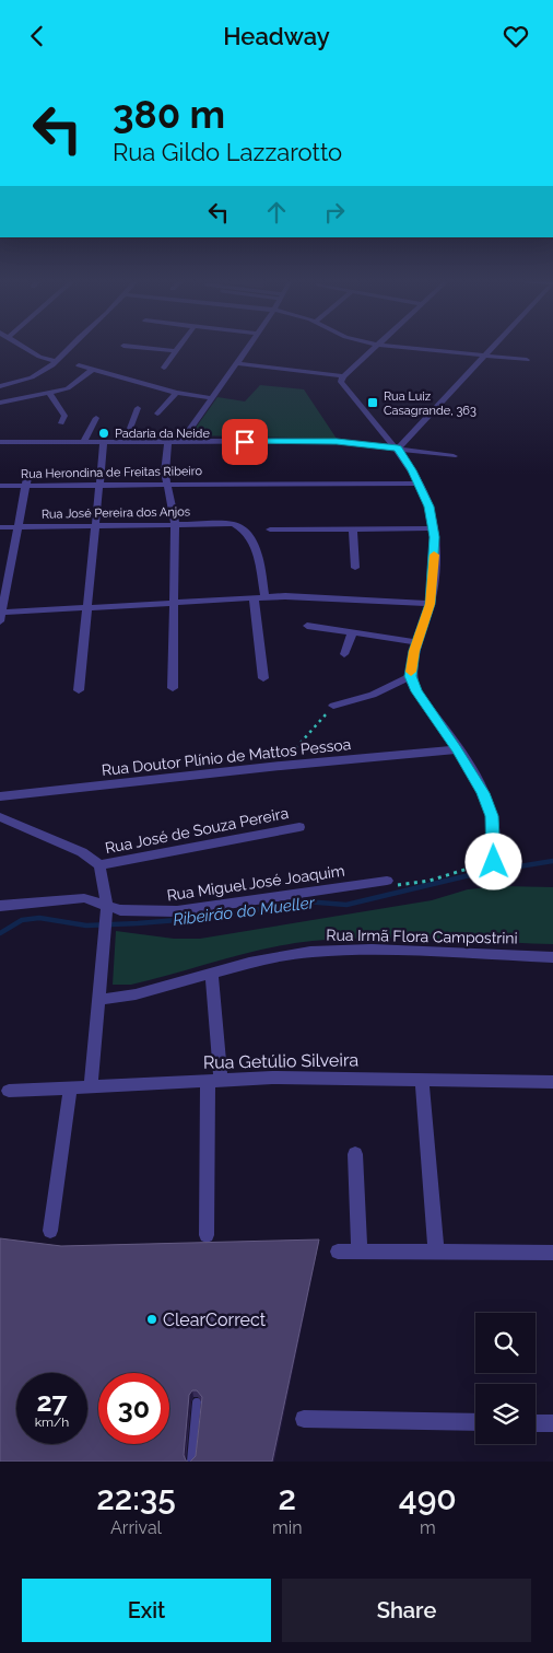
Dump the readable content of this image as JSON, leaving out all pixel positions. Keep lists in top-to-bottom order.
{
  "streets": {
    "street": [
      "Rua Herondina de Freitas Ribeiro",
      "Rua José Pereira dos Anjos",
      "Rua Doutor Plínio de Mattos Pessoa",
      "Rua José de Souza Pereira",
      "Rua Miguel José Joaquim",
      "Rua Irmã Flora Campostrini",
      "Rua Getúlio Silveira"
    ]
  },
  "water": ["Ribeirão do Mueller"],
  "places": {
    "transit": ["Rua Luiz Casagrande, 363"],
    "other": ["Padaria da Neide", "ClearCorrect"]
  },
  "page": {
    "header": "Headway",
    "turn": ["380 m", "Rua Gildo Lazzarotto"],
    "speed": "27 km/h",
    "limit": "30",
    "eta": [
      "22:35",
      "Arrival",
      "2",
      "min",
      "490",
      "m"
    ],
    "buttons": ["Exit", "Share"]
  }
}
